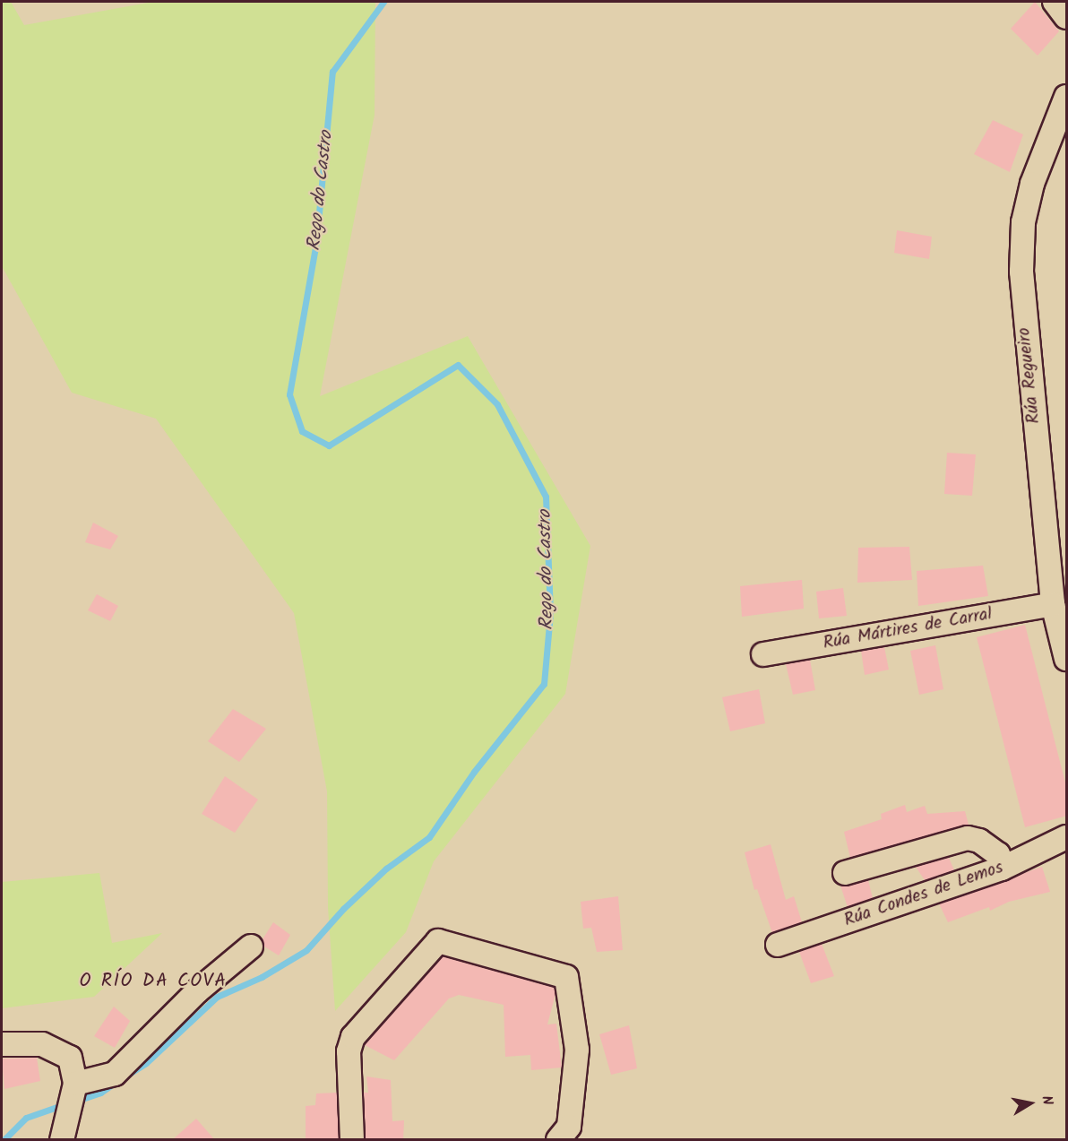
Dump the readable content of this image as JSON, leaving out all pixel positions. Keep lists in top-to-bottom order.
{
  "streets": {
    "street": ["Rúa Regueiro", "Rúa Mártires de Carral", "Rúa Condes de Lemos"]
  },
  "crossings": [
    ["Rúa Regueiro", "Rúa Mártires de Carral"]
  ],
  "districts": ["O RÍO DA COVA"],
  "water": ["Rego do Castro"],
  "north": "right"
}
